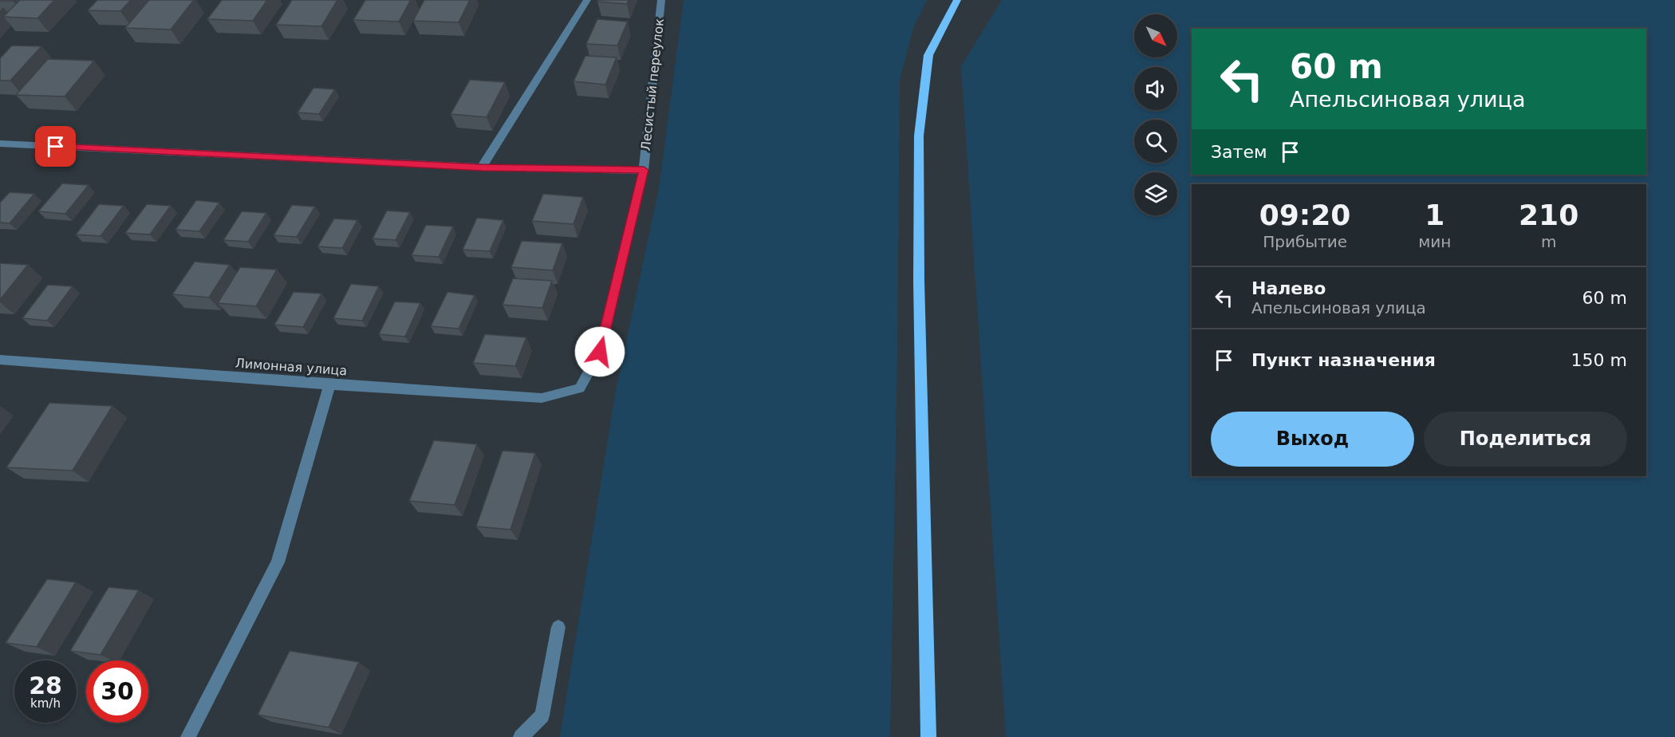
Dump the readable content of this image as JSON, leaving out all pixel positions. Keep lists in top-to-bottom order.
{
  "streets": {
    "street": ["Лесистый переулок", "Лимонная улица"]
  },
  "crossings": [
    ["Лесистый переулок", "Лимонная улица"]
  ],
  "north": "bottom right",
  "page": {
    "turn": ["60 m", "Апельсиновая улица"],
    "then": "Затем",
    "eta": [
      "09:20",
      "Прибытие",
      "1",
      "мин",
      "210",
      "m"
    ],
    "list": [
      {
        "name": "Налево",
        "note": "Апельсиновая улица",
        "value": "60 m"
      },
      {
        "name": "Пункт назначения",
        "value": "150 m"
      }
    ],
    "buttons": ["Выход", "Поделиться"],
    "speed": "28 km/h",
    "limit": "30"
  }
}
